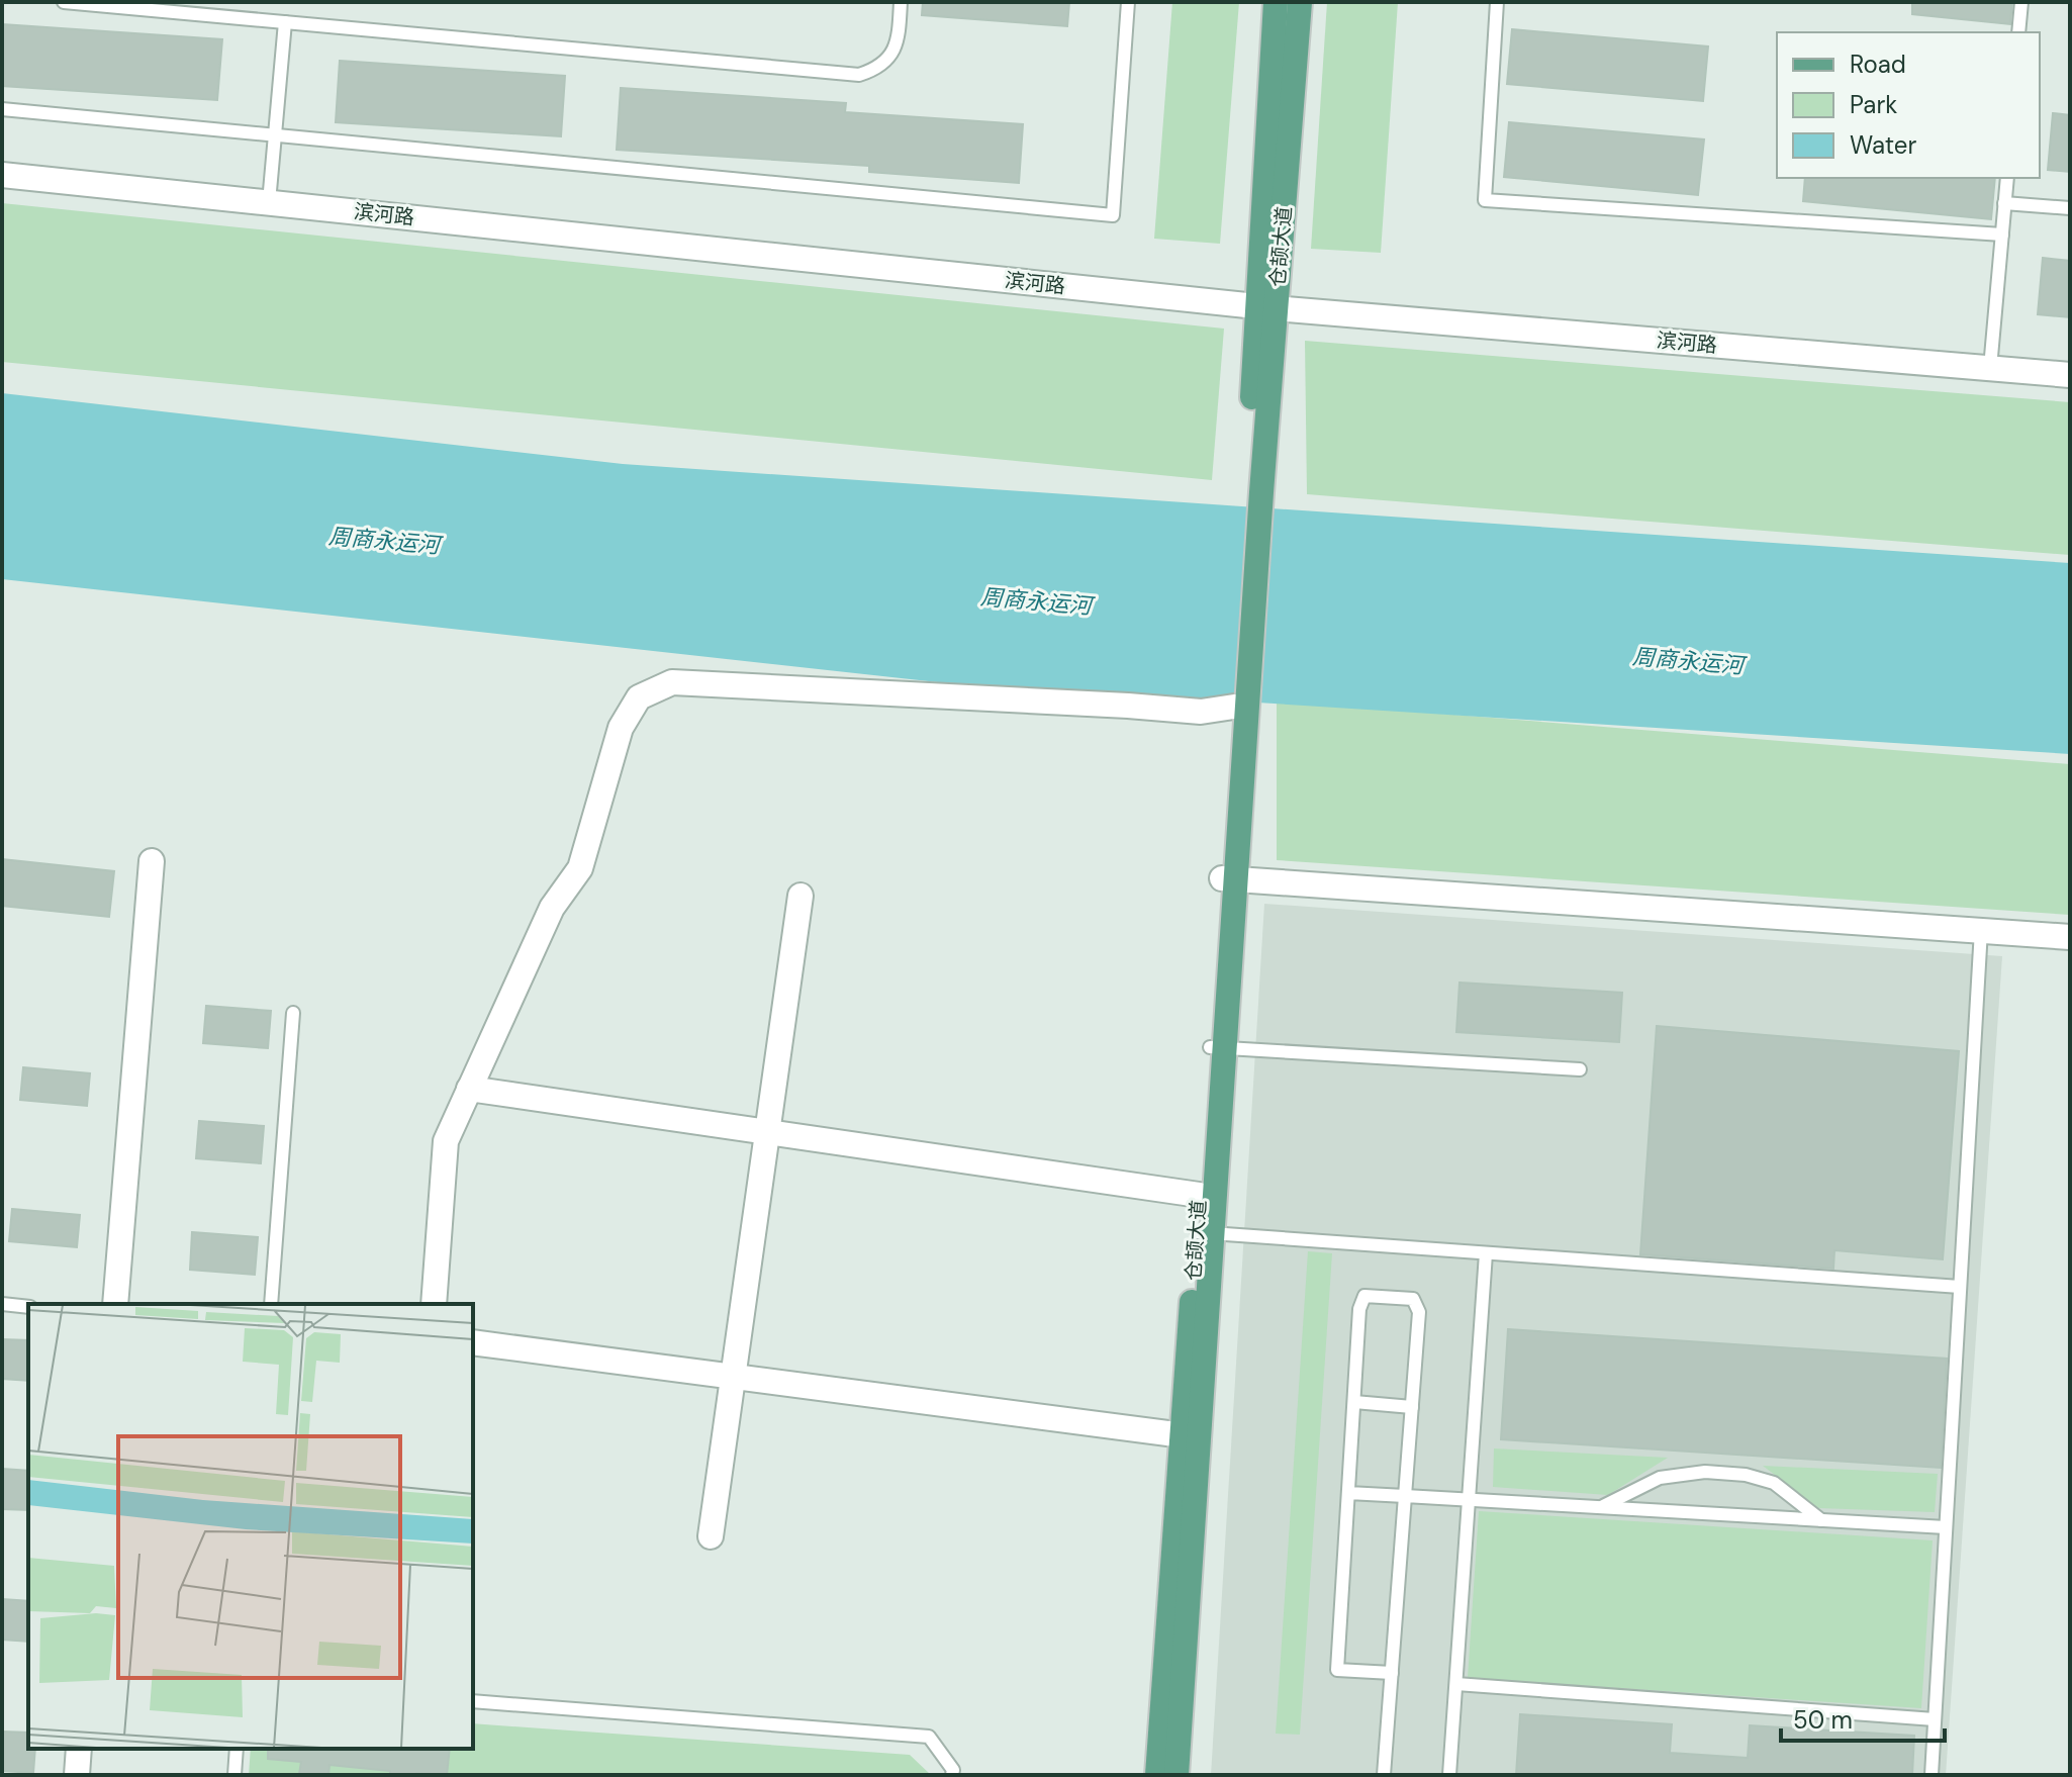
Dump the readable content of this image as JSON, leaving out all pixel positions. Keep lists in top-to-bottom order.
{
  "streets": {
    "main road": ["仓颉大道"],
    "street": ["滨河路"]
  },
  "crossings": [
    ["滨河路", "仓颉大道"]
  ],
  "water": ["周商永运河"],
  "legend": ["Road", "Park", "Water"],
  "scale_bar": "50 m"
}
